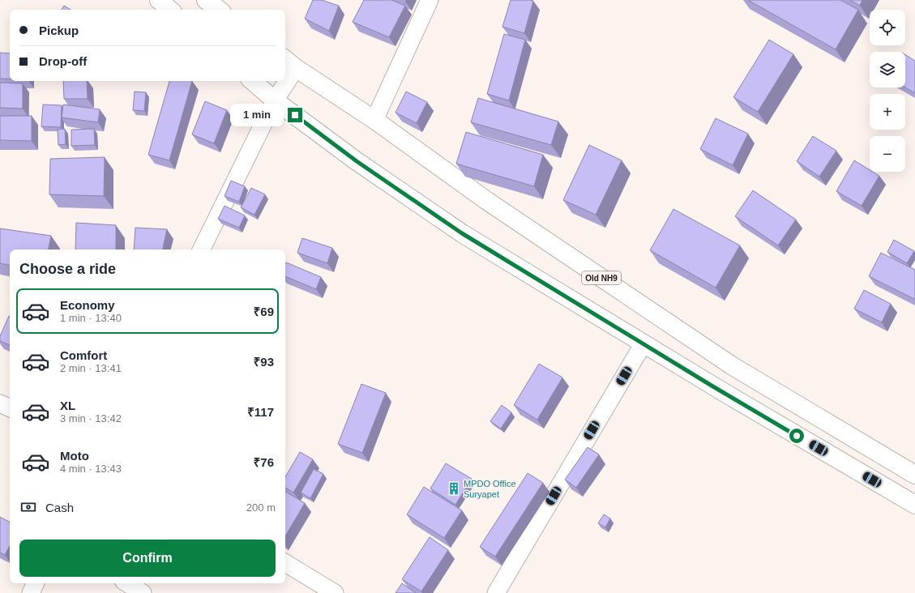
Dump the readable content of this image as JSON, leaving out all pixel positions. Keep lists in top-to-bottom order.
{
  "streets": {
    "main road": ["Old NH9"]
  },
  "places": {
    "building": ["MPDO Office Suryapet"]
  },
  "page": {
    "map_buttons": ["+", "−"],
    "banner": ["Pickup", "Drop-off"],
    "bubble": "1 min",
    "heading": "Choose a ride",
    "list": [
      {
        "name": "Economy",
        "note": "1 min · 13:40",
        "value": "₹69"
      },
      {
        "name": "Comfort",
        "note": "2 min · 13:41",
        "value": "₹93"
      },
      {
        "name": "XL",
        "note": "3 min · 13:42",
        "value": "₹117"
      },
      {
        "name": "Moto",
        "note": "4 min · 13:43",
        "value": "₹76"
      }
    ],
    "pay": ["Cash", "200 m"],
    "buttons": "Confirm"
  }
}
